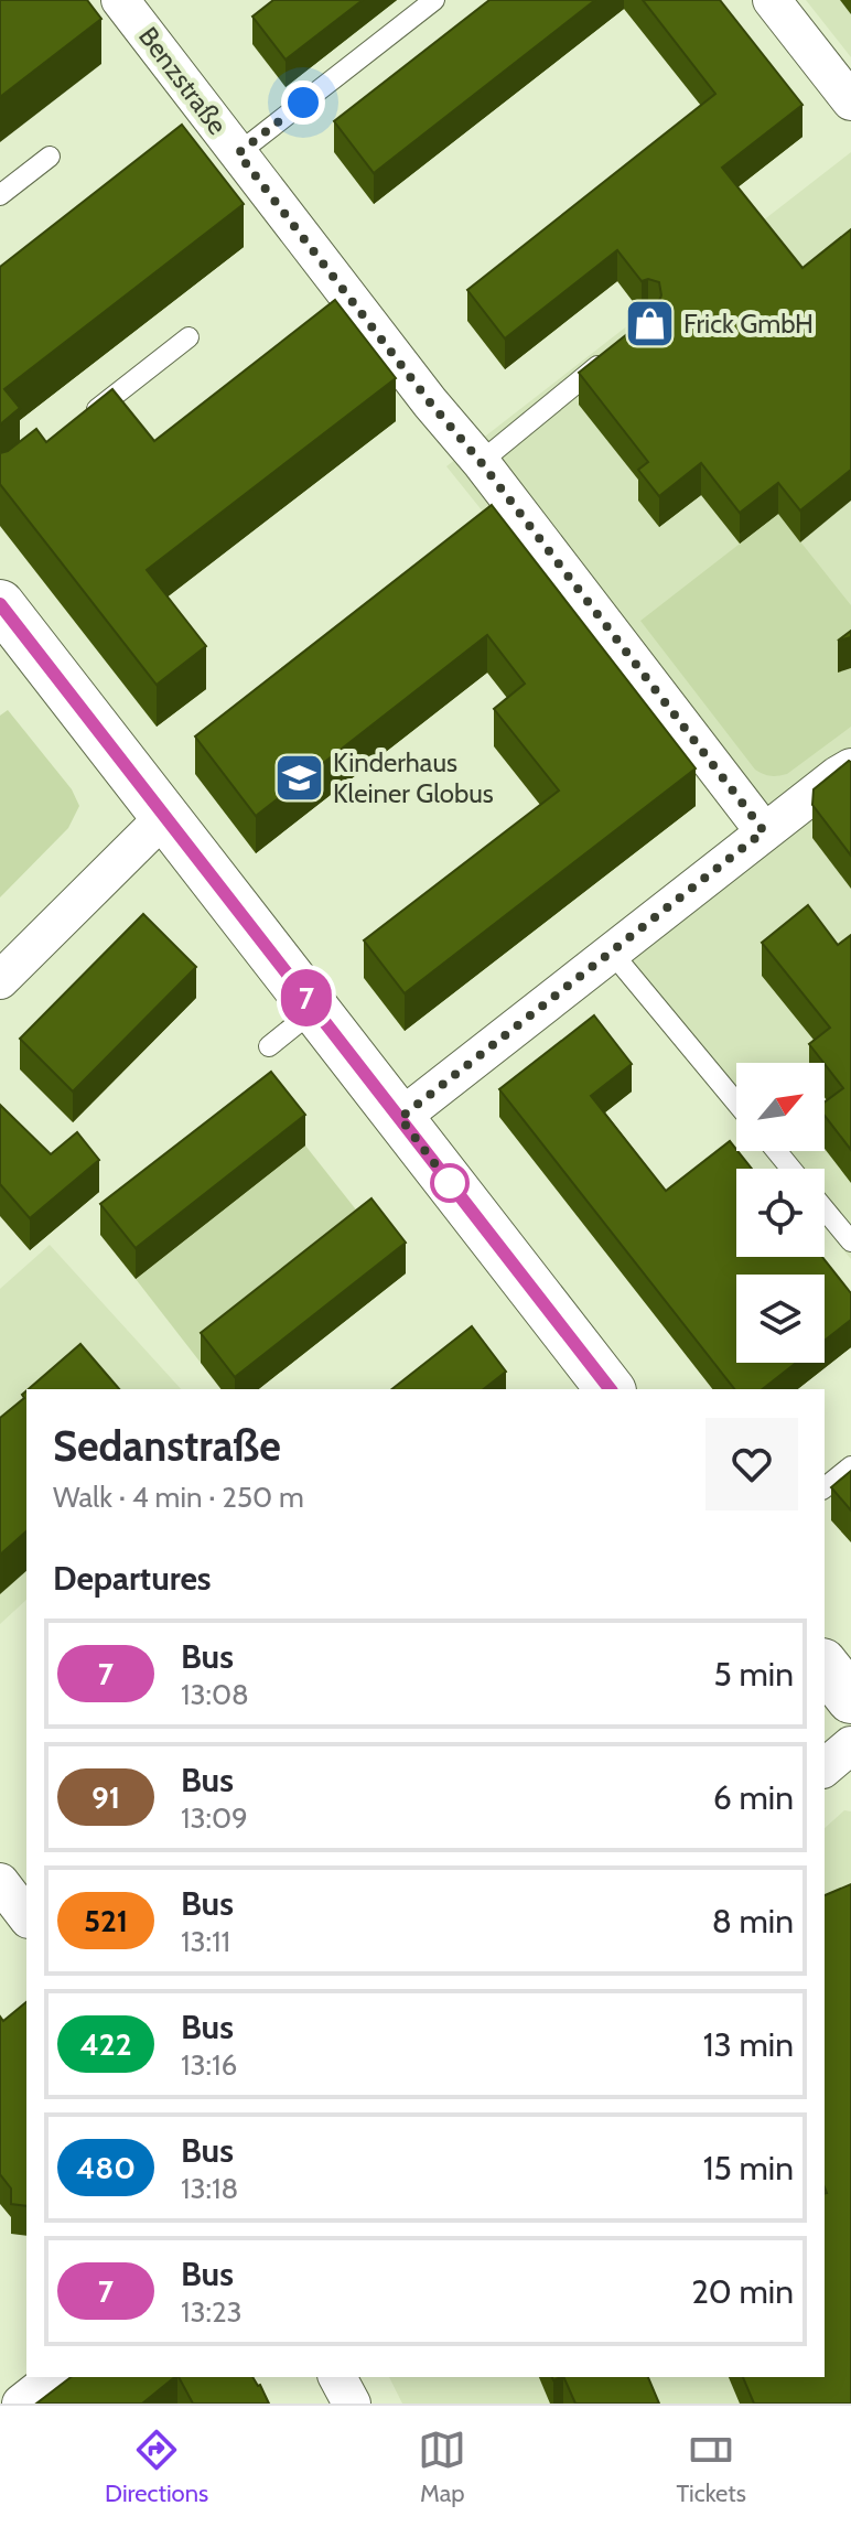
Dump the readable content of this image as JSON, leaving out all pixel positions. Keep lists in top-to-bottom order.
{
  "streets": {
    "street": ["Benzstraße"]
  },
  "places": {
    "shop": ["Frick GmbH"],
    "school or university": ["Kinderhaus Kleiner Globus"]
  },
  "lines": ["bus line 7"],
  "north": "top right",
  "page": {
    "on_map": "7",
    "heading": [
      ["Sedanstraße", "Walk · 4 min · 250 m"],
      "Departures"
    ],
    "list": [
      {
        "mark": "7",
        "name": "Bus",
        "note": "13:08",
        "value": "5 min"
      },
      {
        "mark": "91",
        "name": "Bus",
        "note": "13:09",
        "value": "6 min"
      },
      {
        "mark": "521",
        "name": "Bus",
        "note": "13:11",
        "value": "8 min"
      },
      {
        "mark": "422",
        "name": "Bus",
        "note": "13:16",
        "value": "13 min"
      },
      {
        "mark": "480",
        "name": "Bus",
        "note": "13:18",
        "value": "15 min"
      },
      {
        "mark": "7",
        "name": "Bus",
        "note": "13:23",
        "value": "20 min"
      }
    ],
    "tabs": ["Directions", "Map", "Tickets"]
  }
}
